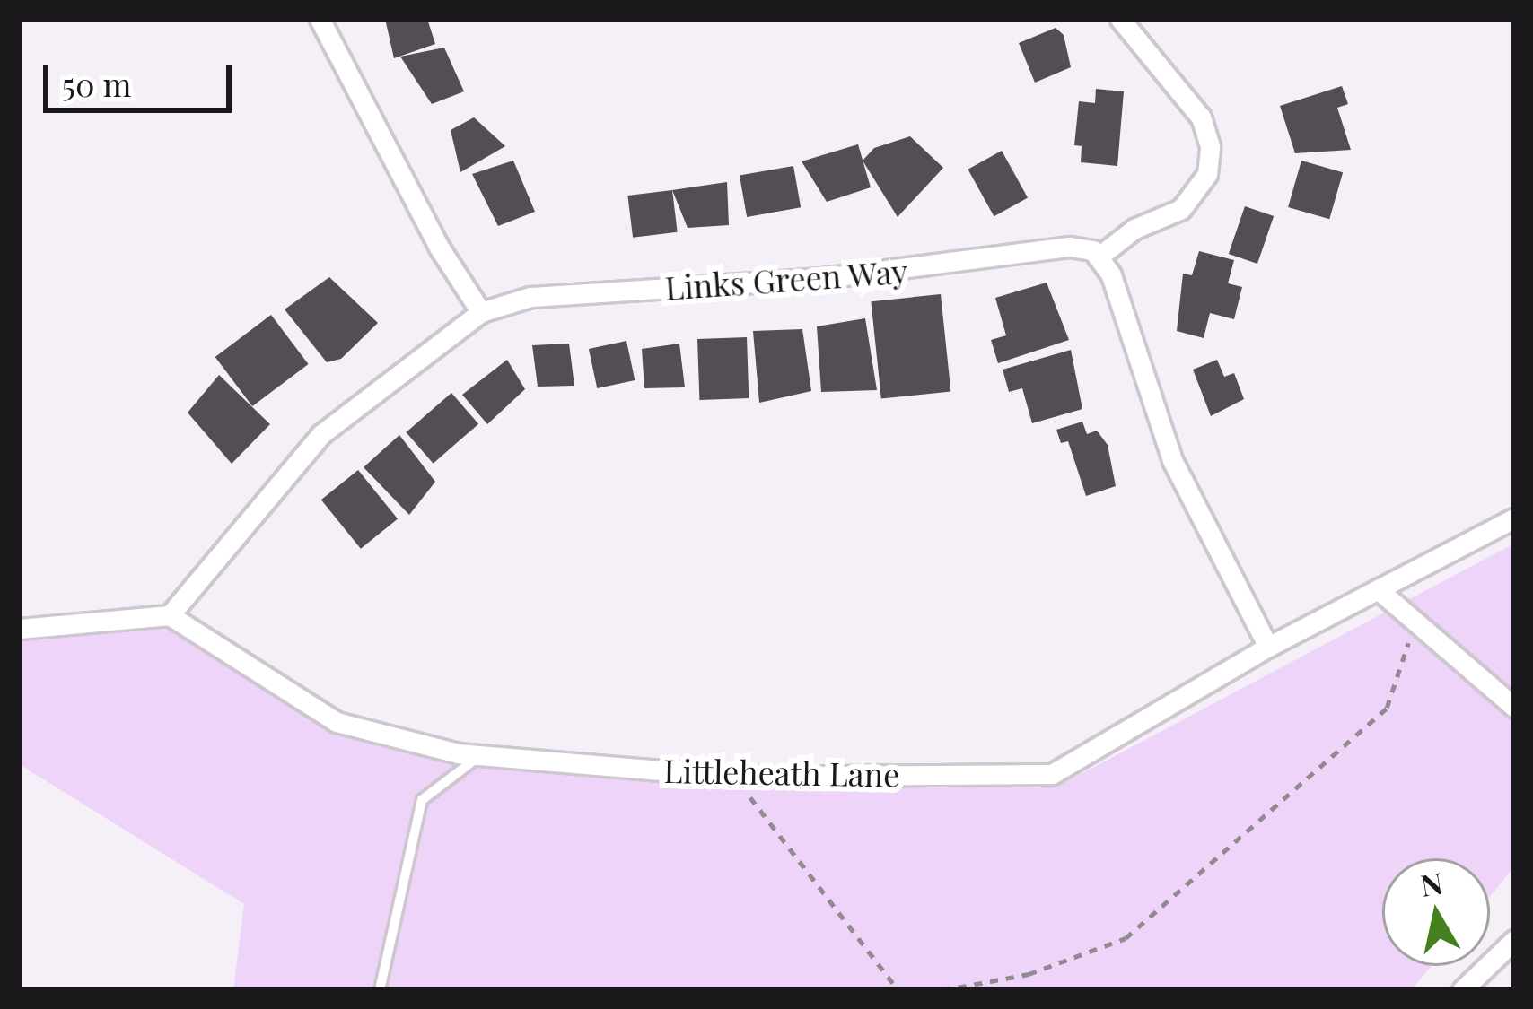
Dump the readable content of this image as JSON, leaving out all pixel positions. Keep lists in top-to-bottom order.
{
  "streets": {
    "street": ["Links Green Way", "Littleheath Lane"]
  },
  "crossings": [
    ["Links Green Way", "Littleheath Lane"]
  ],
  "scale_bar": "50 m",
  "north": "top"
}
